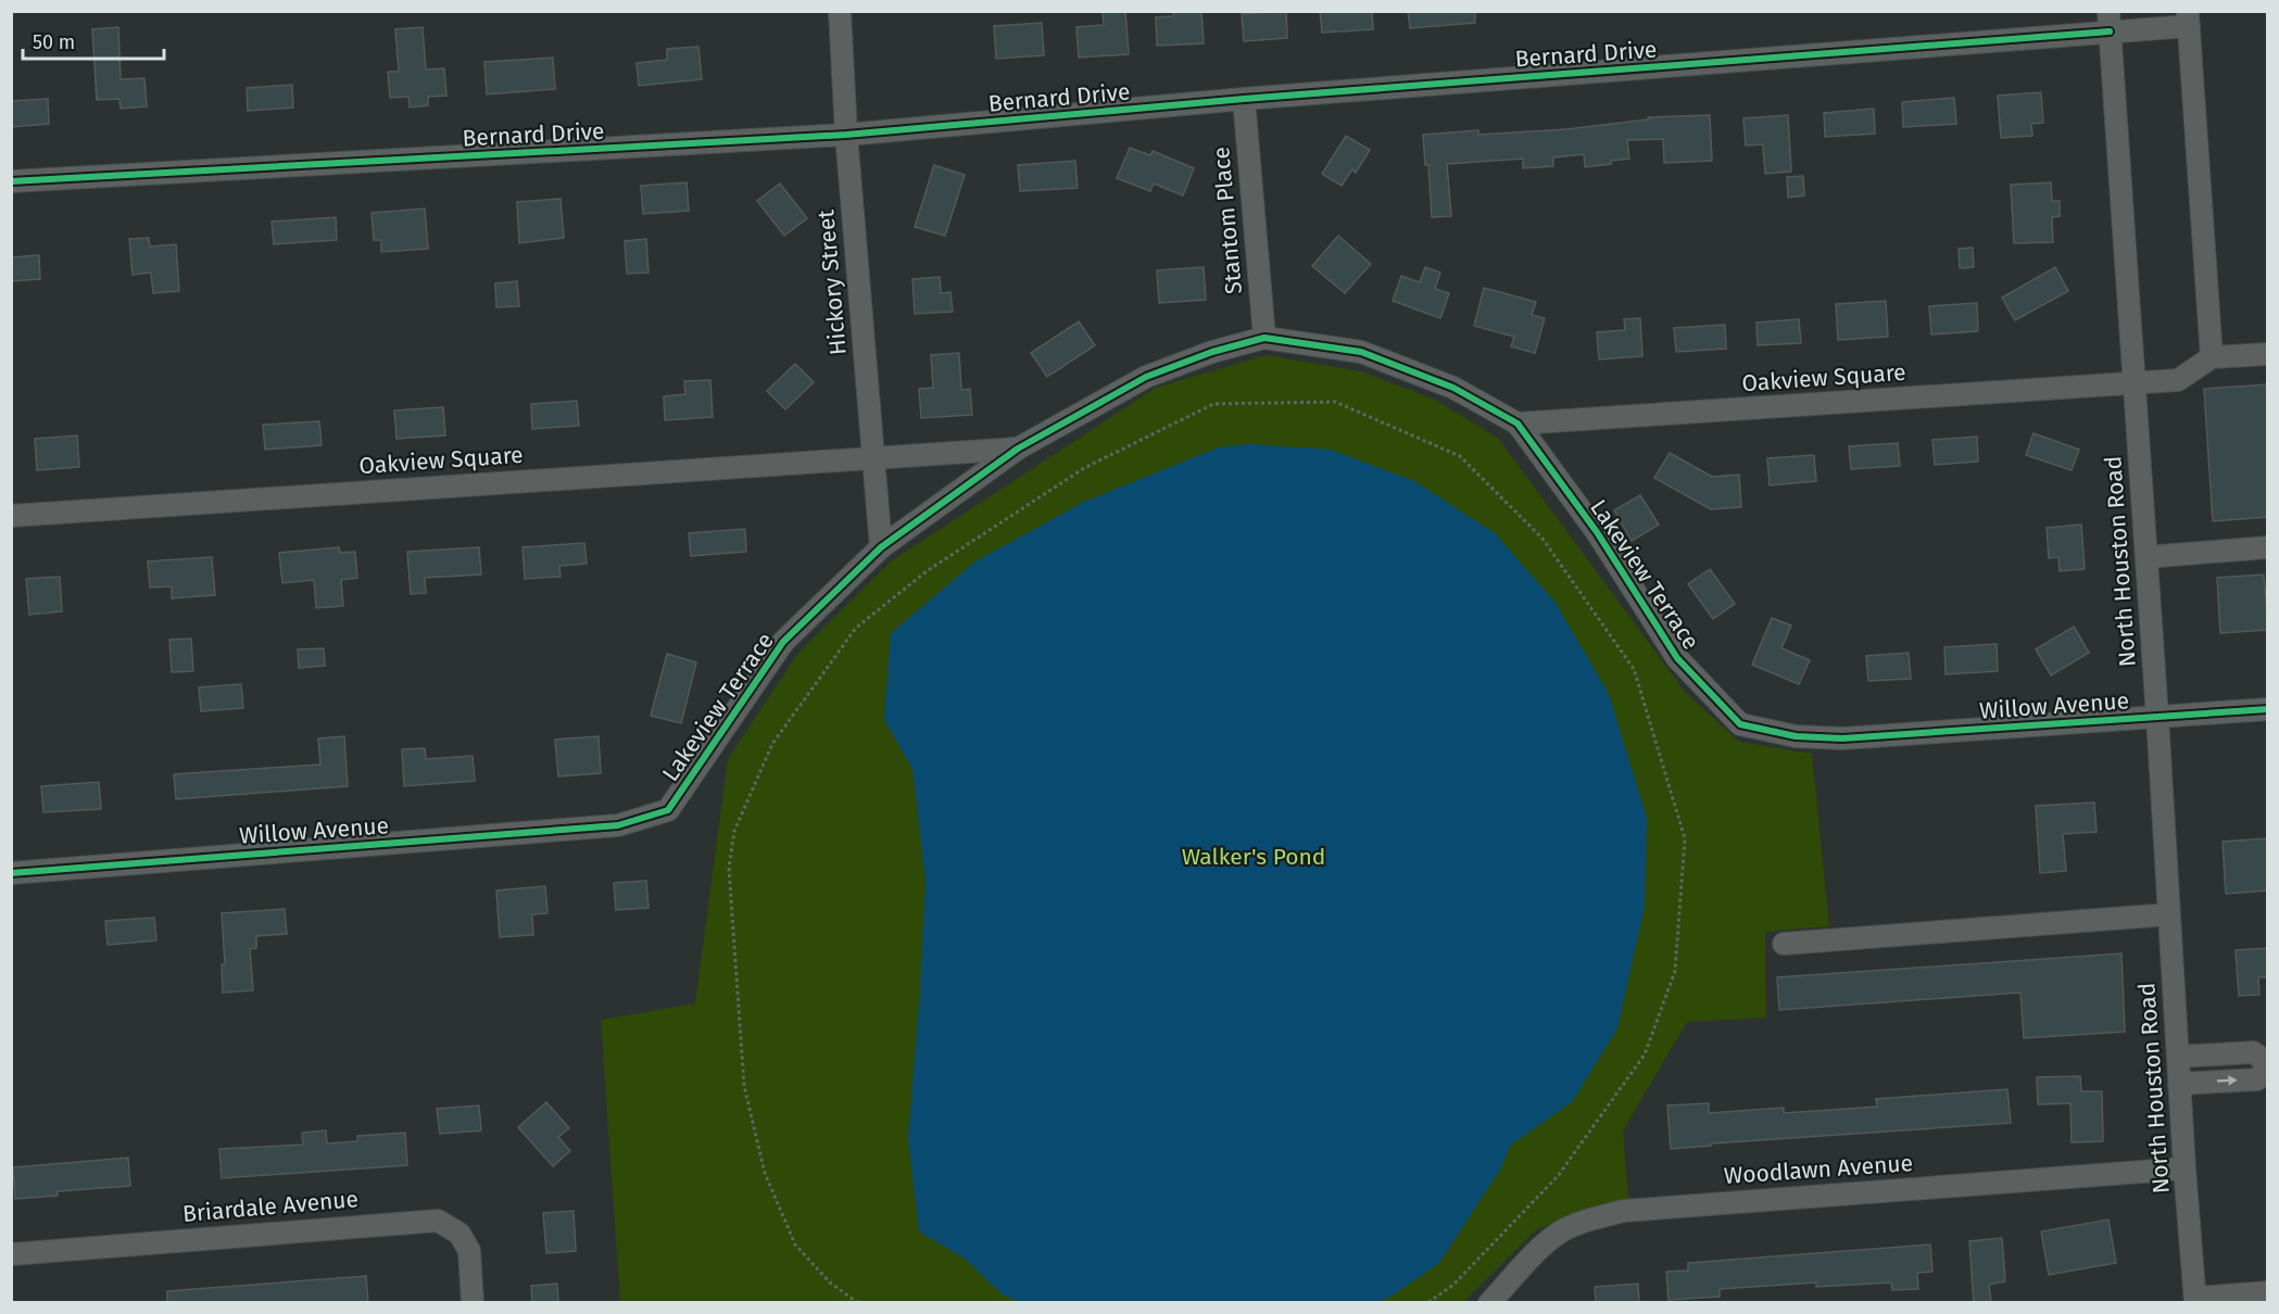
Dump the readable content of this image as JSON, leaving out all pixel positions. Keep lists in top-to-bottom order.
{
  "streets": {
    "street": [
      "Bernard Drive",
      "Stantom Place",
      "Hickory Street",
      "Oakview Square",
      "North Houston Road",
      "Lakeview Terrace",
      "Willow Avenue",
      "Woodlawn Avenue",
      "Briardale Avenue"
    ]
  },
  "crossings": [
    ["Bernard Drive", "Stantom Place"],
    ["Bernard Drive", "Hickory Street"],
    ["Bernard Drive", "North Houston Road"],
    ["Stantom Place", "Lakeview Terrace"],
    ["Hickory Street", "Oakview Square"],
    ["Hickory Street", "Lakeview Terrace"],
    ["Oakview Square", "North Houston Road"],
    ["Oakview Square", "Lakeview Terrace"],
    ["North Houston Road", "Willow Avenue"],
    ["North Houston Road", "Woodlawn Avenue"],
    ["Lakeview Terrace", "Willow Avenue"]
  ],
  "parks": ["Walker's Pond"],
  "scale_bar": "50 m"
}
